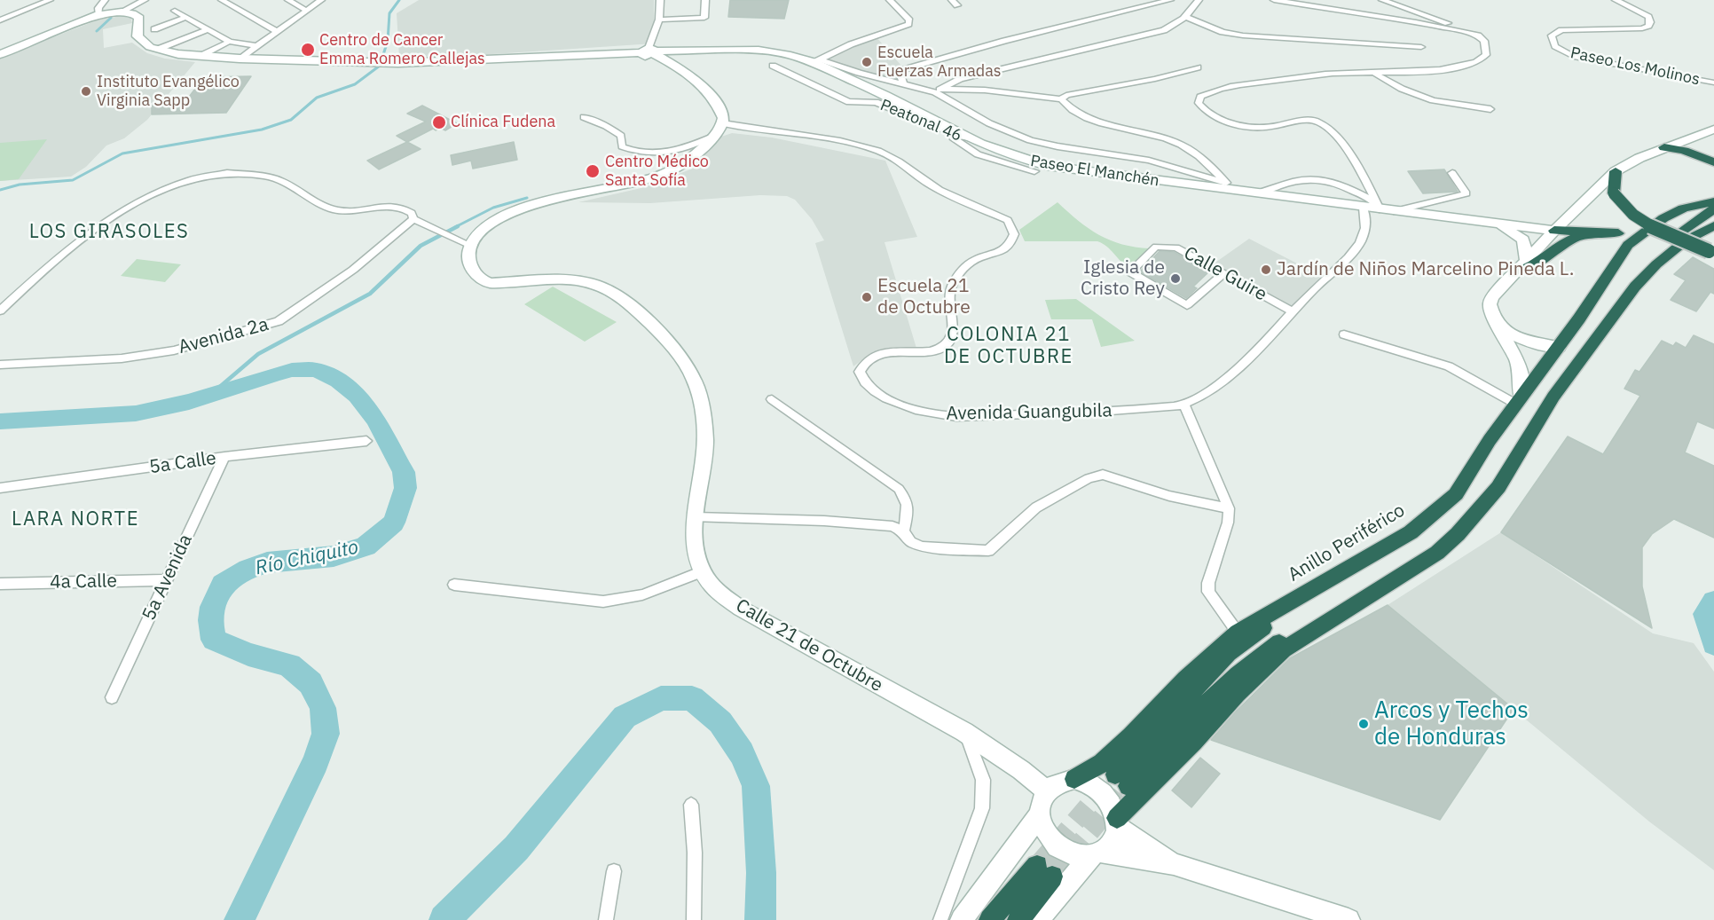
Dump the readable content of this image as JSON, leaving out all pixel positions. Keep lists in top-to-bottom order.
{
  "streets": {
    "highway": ["Anillo Periférico"],
    "street": [
      "Paseo Los Molinos",
      "Peatonal 46",
      "Paseo El Manchén",
      "Calle Guire",
      "Avenida 2a",
      "Avenida Guangubila",
      "5a Calle",
      "5a Avenida",
      "4a Calle",
      "Calle 21 de Octubre"
    ]
  },
  "crossings": [
    ["Peatonal 46", "Paseo El Manchén"],
    ["Paseo El Manchén", "Avenida Guangubila"],
    ["Calle Guire", "Avenida Guangubila"],
    ["5a Calle", "5a Avenida"],
    ["Anillo Periférico", "Calle 21 de Octubre"],
    ["5a Avenida", "4a Calle"]
  ],
  "districts": ["LOS GIRASOLES", "COLONIA 21 DE OCTUBRE", "LARA NORTE"],
  "water": ["Río Chiquito"],
  "places": [
    "Centro de Cancer Emma Romero Callejas",
    "Escuela Fuerzas Armadas",
    "Instituto Evangélico Virginia Sapp",
    "Clínica Fudena",
    "Centro Médico Santa Sofía",
    "Jardín de Niños Marcelino Pineda L.",
    "Iglesia de Cristo Rey",
    "Escuela 21 de Octubre",
    "Arcos y Techos de Honduras"
  ]
}
